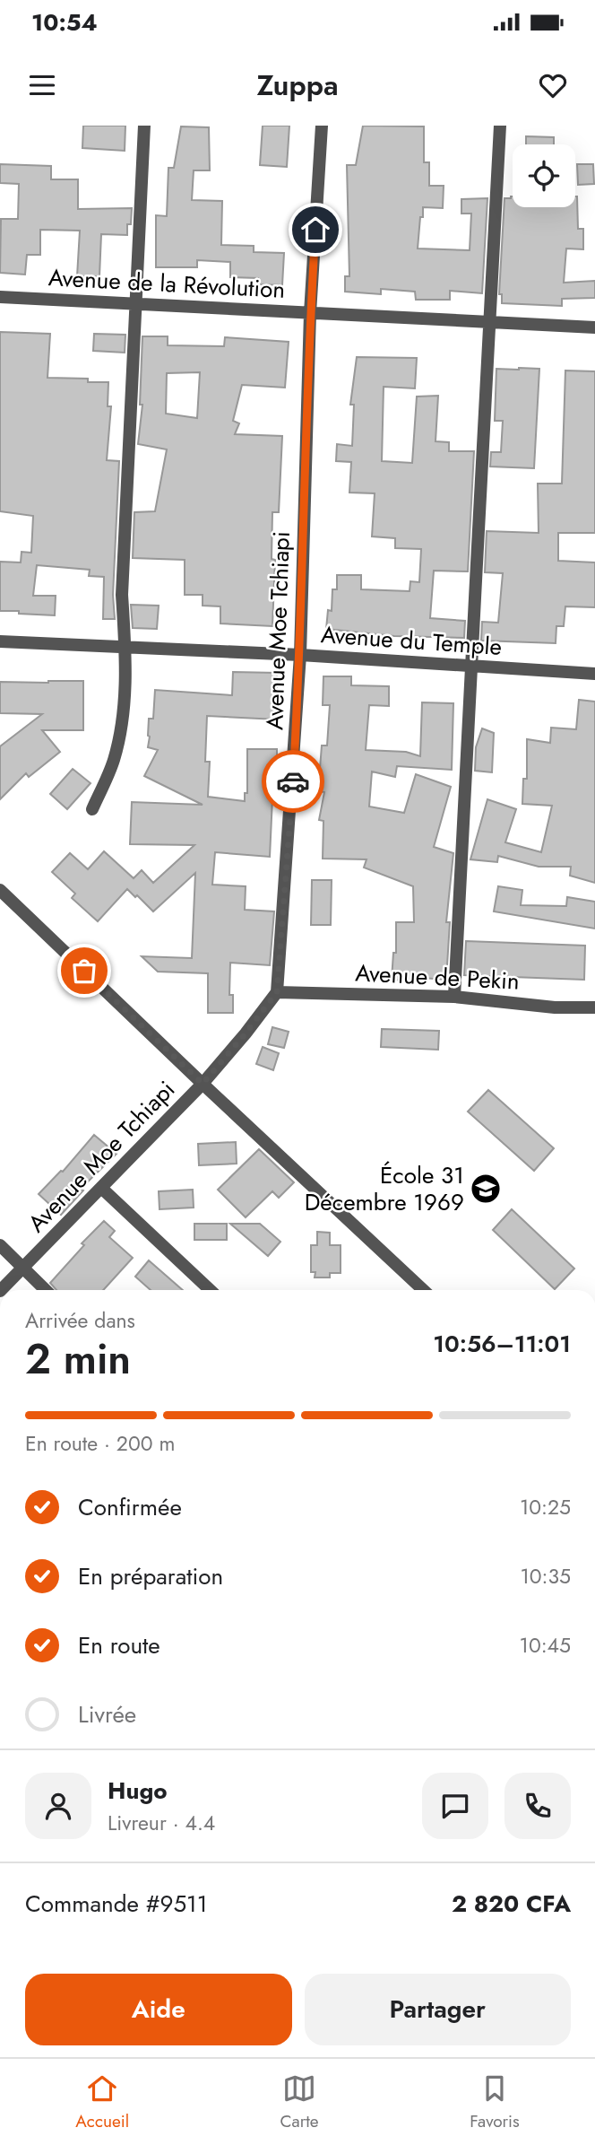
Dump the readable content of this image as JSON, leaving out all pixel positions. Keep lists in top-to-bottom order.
{
  "streets": {
    "street": [
      "Avenue de la Révolution",
      "Avenue Moe Tchiapi",
      "Avenue du Temple",
      "Avenue de Pekin"
    ]
  },
  "crossings": [
    ["Avenue de la Révolution", "Avenue Moe Tchiapi"],
    ["Avenue Moe Tchiapi", "Avenue du Temple"],
    ["Avenue Moe Tchiapi", "Avenue de Pekin"]
  ],
  "places": {
    "school or university": ["École 31 Décembre 1969"]
  },
  "page": {
    "status": "10:54",
    "header": "Zuppa",
    "heading": ["2 min", "Arrivée dans", "10:56–11:01"],
    "panel": [
      "Hugo",
      "Livreur · 4.4",
      "Commande #9511",
      "2 820 CFA"
    ],
    "bar": "En route · 200 m",
    "list": [
      ["Confirmée", "10:25"],
      ["En préparation", "10:35"],
      ["En route", "10:45"],
      "Livrée"
    ],
    "buttons": ["Aide", "Partager"],
    "tabs": ["Accueil", "Carte", "Favoris"]
  }
}
